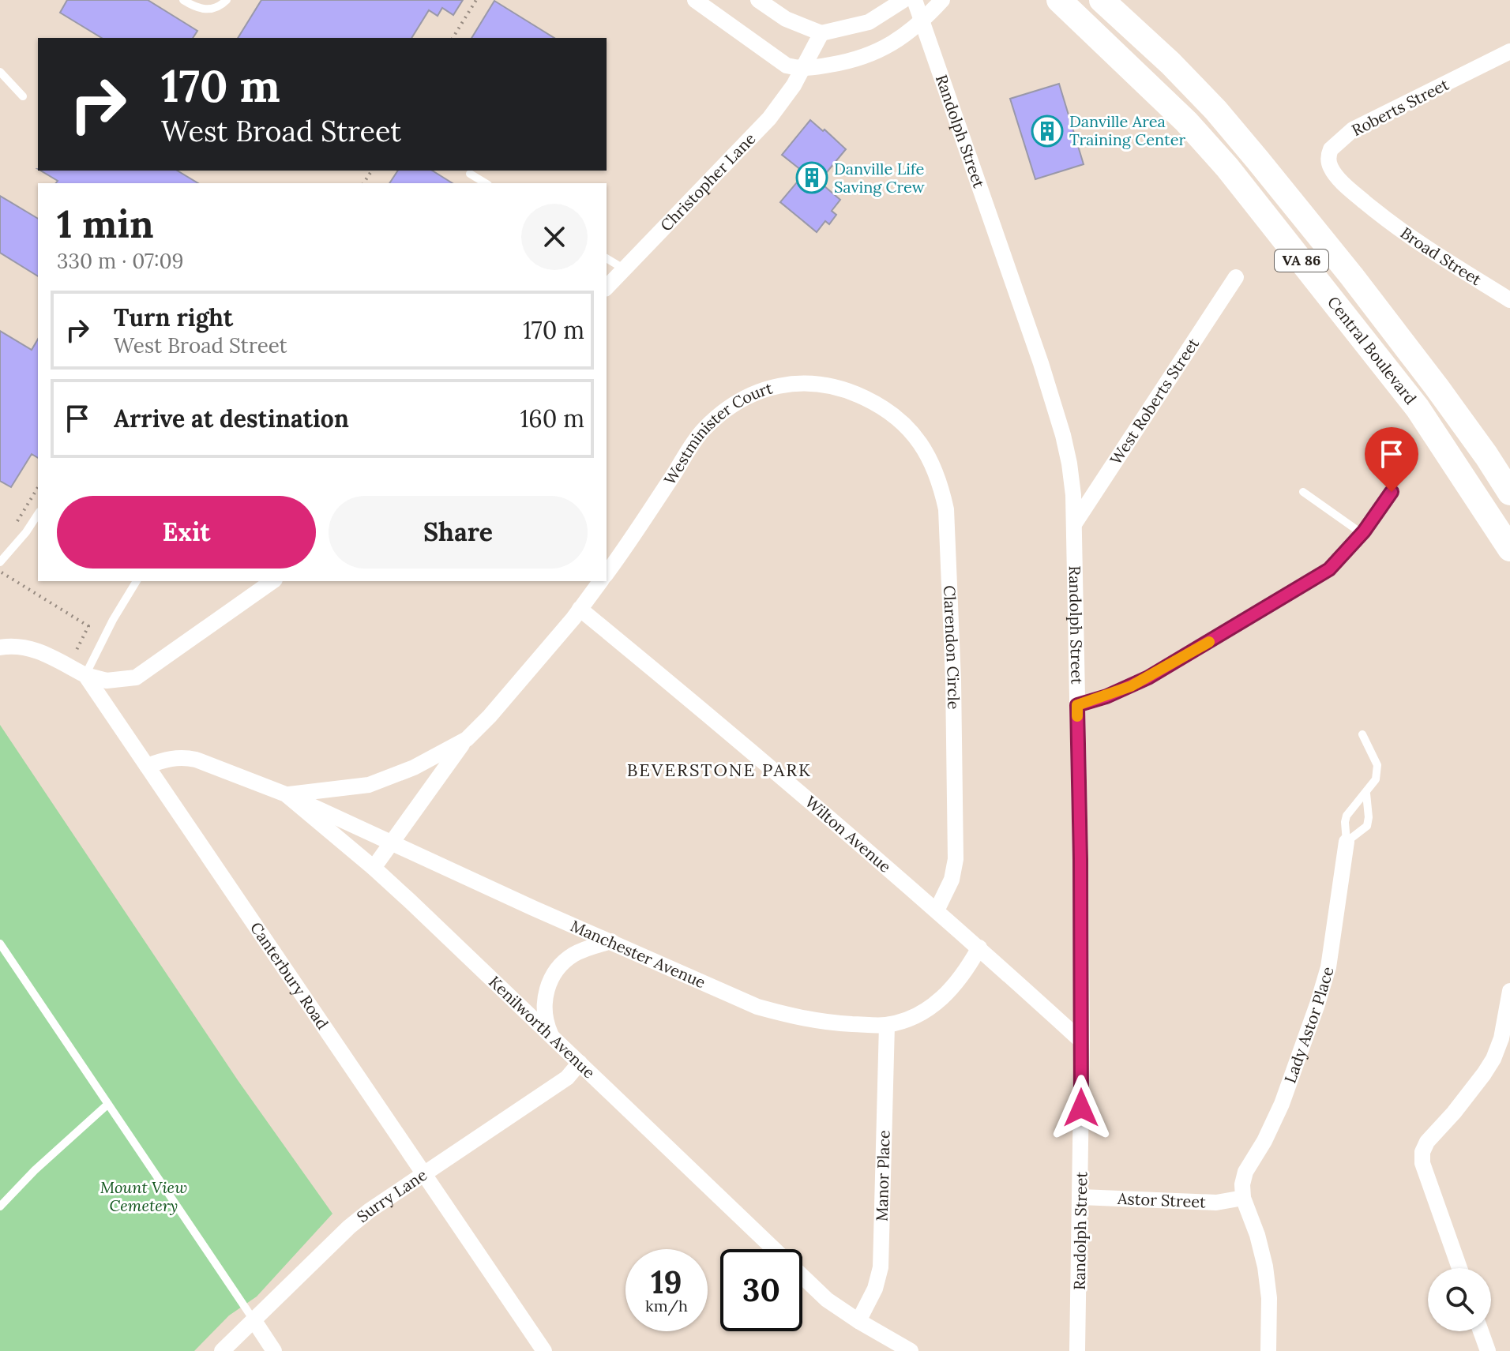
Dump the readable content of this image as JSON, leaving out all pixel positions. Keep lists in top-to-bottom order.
{
  "streets": {
    "main road": ["VA 86", "Central Boulevard"],
    "street": [
      "Roberts Street",
      "Randolph Street",
      "Christopher Lane",
      "Broad Street",
      "West Roberts Street",
      "Westminister Court",
      "Clarendon Circle",
      "Wilton Avenue",
      "Manchester Avenue",
      "Canterbury Road",
      "Lady Astor Place",
      "Kenilworth Avenue",
      "Manor Place",
      "Surry Lane",
      "Astor Street"
    ]
  },
  "crossings": [
    ["Roberts Street", "Broad Street"],
    ["Randolph Street", "West Roberts Street"],
    ["Randolph Street", "Wilton Avenue"],
    ["Randolph Street", "Astor Street"],
    ["Westminister Court", "Clarendon Circle"],
    ["Westminister Court", "Wilton Avenue"],
    ["Westminister Court", "Manchester Avenue"],
    ["Westminister Court", "Kenilworth Avenue"],
    ["Clarendon Circle", "Wilton Avenue"],
    ["Wilton Avenue", "Manchester Avenue"],
    ["Manchester Avenue", "Kenilworth Avenue"],
    ["Manchester Avenue", "Manor Place"],
    ["Canterbury Road", "Kenilworth Avenue"],
    ["Canterbury Road", "Surry Lane"],
    ["Lady Astor Place", "Astor Street"],
    ["Kenilworth Avenue", "Manor Place"],
    ["Kenilworth Avenue", "Surry Lane"]
  ],
  "districts": ["BEVERSTONE PARK"],
  "parks": ["Mount View Cemetery"],
  "places": {
    "building": ["Danville Area Training Center", "Danville Life Saving Crew"]
  },
  "page": {
    "turn": ["170 m", "West Broad Street"],
    "heading": ["1 min", "330 m · 07:09"],
    "list": [
      {
        "name": "Turn right",
        "note": "West Broad Street",
        "value": "170 m"
      },
      {
        "name": "Arrive at destination",
        "value": "160 m"
      }
    ],
    "buttons": ["Exit", "Share"],
    "speed": "19 km/h",
    "limit": "30"
  }
}
